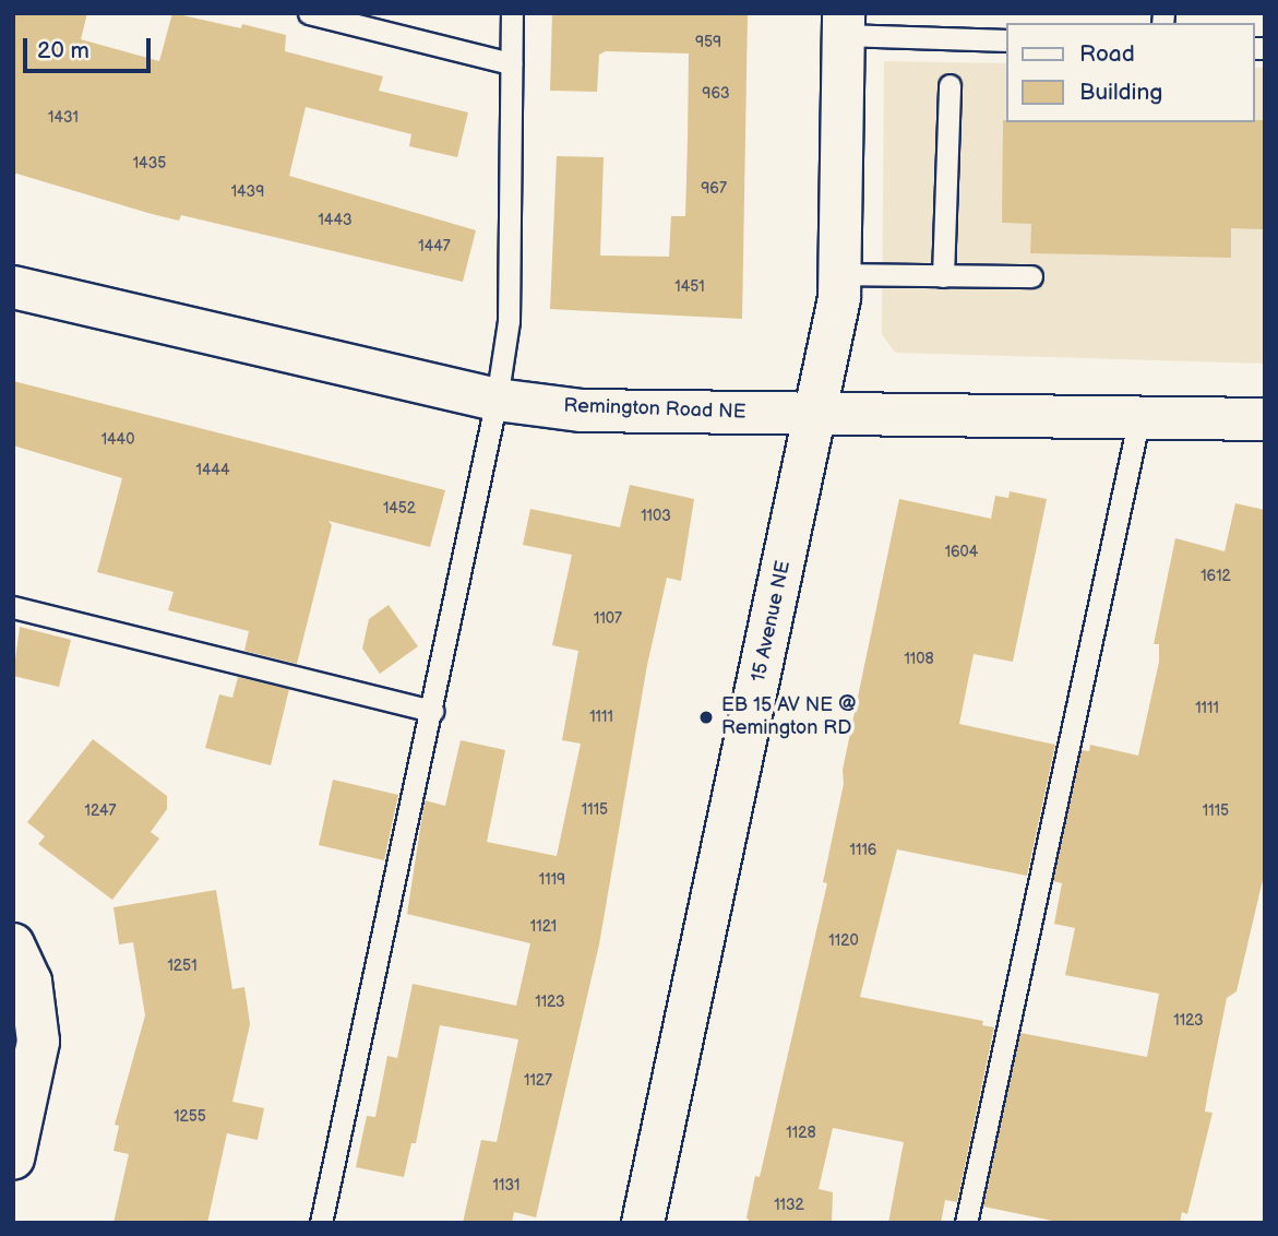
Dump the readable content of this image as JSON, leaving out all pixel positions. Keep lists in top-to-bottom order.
{
  "streets": {
    "street": ["Remington Road NE", "15 Avenue NE"]
  },
  "crossings": [
    ["Remington Road NE", "15 Avenue NE"]
  ],
  "places": ["EB 15 AV NE @ Remington RD"],
  "house_numbers": [
    "959",
    "963",
    "1431",
    "1435",
    "967",
    "1439",
    "1443",
    "1447",
    "1451",
    "1440",
    "1444",
    "1452",
    "1103",
    "1604",
    "1612",
    "1107",
    "1108",
    "1111",
    "1111",
    "1115",
    "1247",
    "1115",
    "1116",
    "1119",
    "1121",
    "1120",
    "1251",
    "1123",
    "1123",
    "1127",
    "1255",
    "1128",
    "1131",
    "1132"
  ],
  "legend": ["Road", "Building"],
  "scale_bar": "20 m"
}
